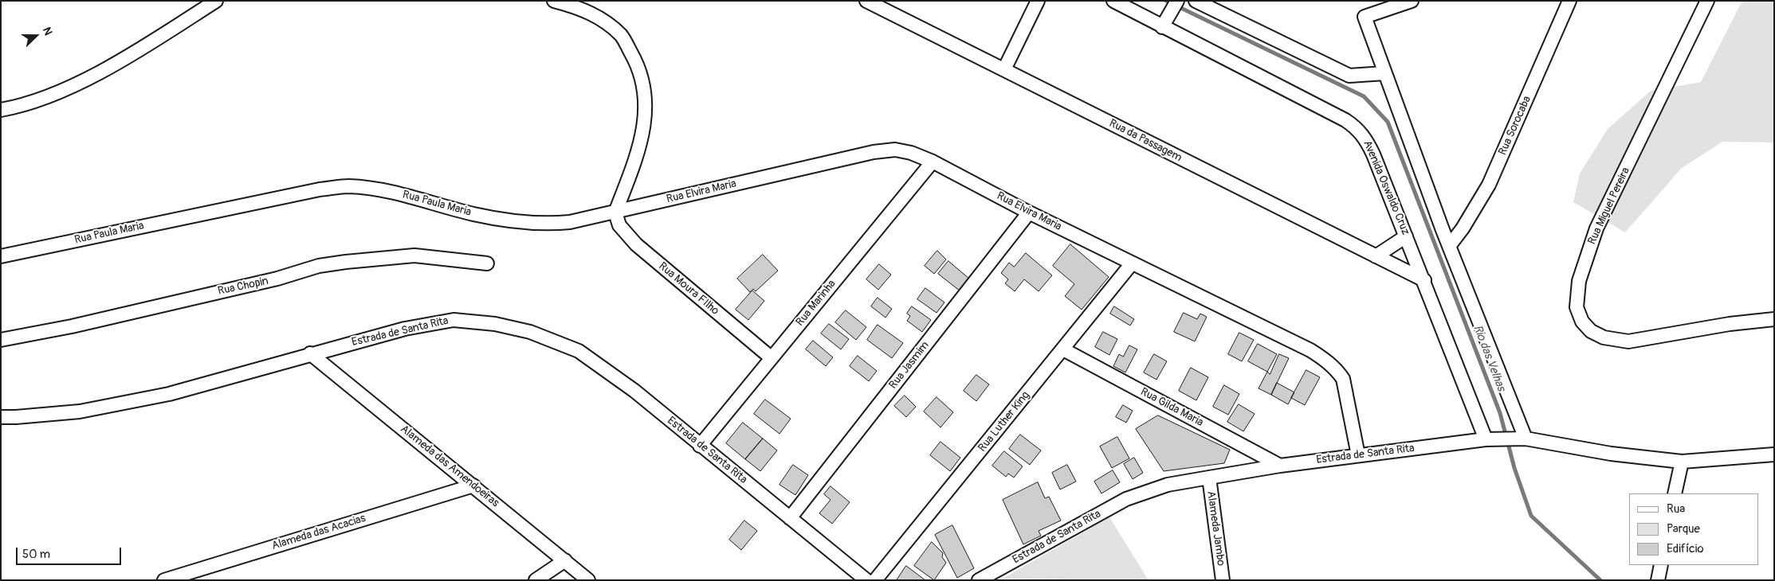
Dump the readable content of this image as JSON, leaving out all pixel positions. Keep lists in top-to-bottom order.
{
  "streets": {
    "street": [
      "Rua Sorocaba",
      "Rua da Passagem",
      "Avenida Oswaldo Cruz",
      "Rua Elvira Maria",
      "Rua Paula Maria",
      "Rua Miguel Pereira",
      "Rua Chopin",
      "Rua Moura FIlho",
      "Rua Marinha",
      "Estrada de Santa Rita",
      "Rua Jasmim",
      "Rua Gilda Maria",
      "Rua Luther King",
      "Alameda das Amendoeiras",
      "Alameda Jambo",
      "Alameda das Acacias"
    ]
  },
  "crossings": [
    ["Rua da Passagem", "Avenida Oswaldo Cruz"],
    ["Avenida Oswaldo Cruz", "Estrada de Santa Rita"],
    ["Rua Elvira Maria", "Rua Paula Maria"],
    ["Rua Elvira Maria", "Rua Moura FIlho"],
    ["Rua Elvira Maria", "Rua Marinha"],
    ["Rua Elvira Maria", "Estrada de Santa Rita"],
    ["Rua Elvira Maria", "Rua Jasmim"],
    ["Rua Elvira Maria", "Rua Luther King"],
    ["Rua Paula Maria", "Rua Moura FIlho"],
    ["Rua Moura FIlho", "Rua Marinha"],
    ["Rua Marinha", "Estrada de Santa Rita"],
    ["Estrada de Santa Rita", "Rua Jasmim"],
    ["Estrada de Santa Rita", "Rua Gilda Maria"],
    ["Estrada de Santa Rita", "Alameda das Amendoeiras"],
    ["Estrada de Santa Rita", "Alameda Jambo"],
    ["Rua Gilda Maria", "Rua Luther King"],
    ["Alameda das Amendoeiras", "Alameda das Acacias"]
  ],
  "water": ["Rio das Velhas"],
  "legend": ["Rua", "Parque", "Edifício"],
  "scale_bar": "50 m",
  "north": "right"
}
